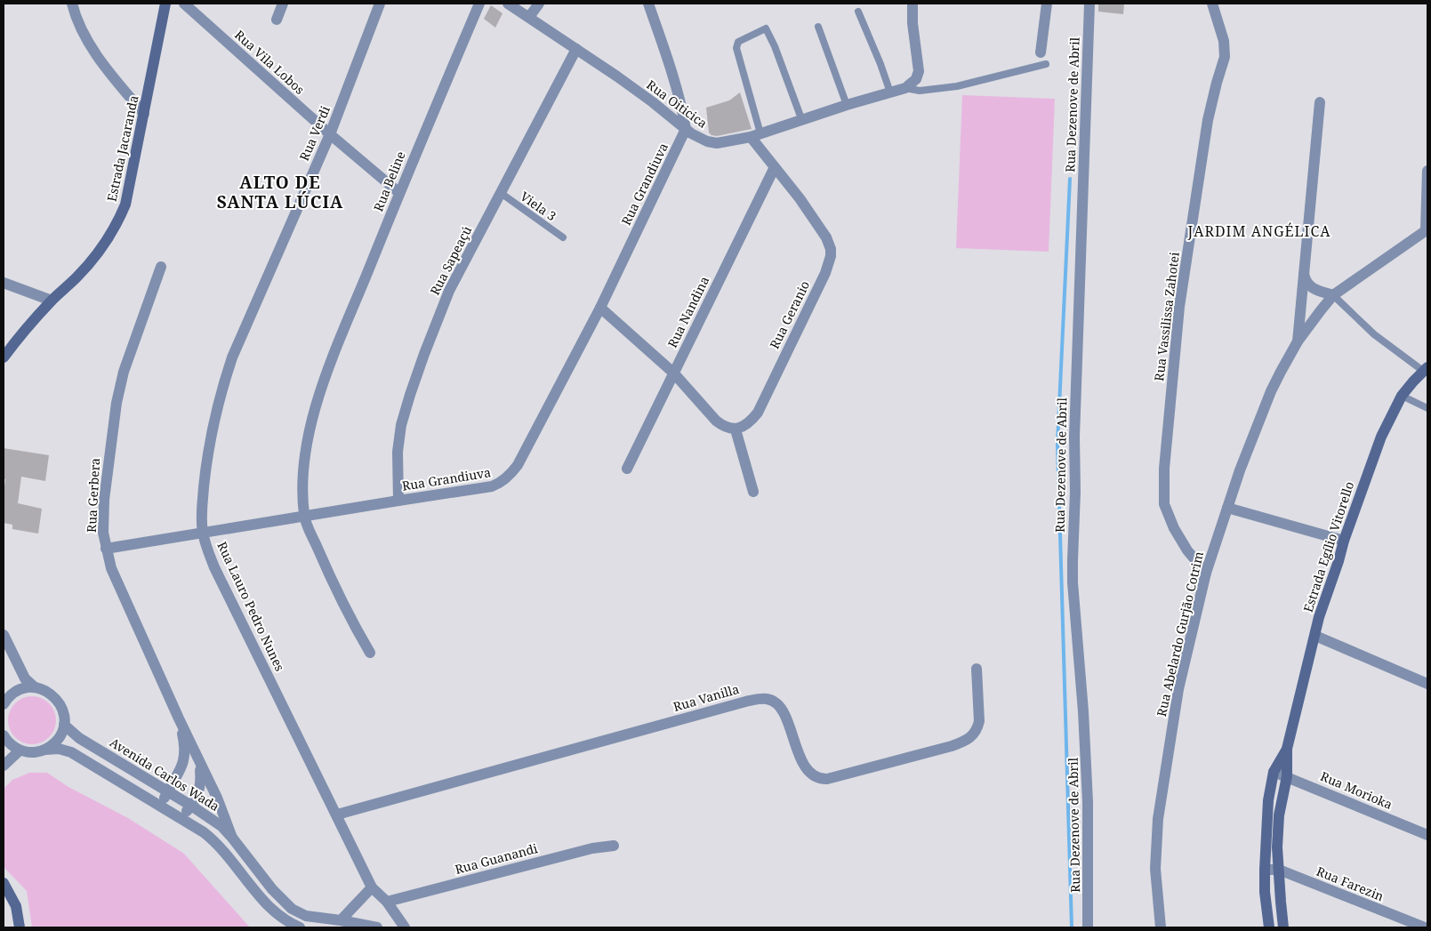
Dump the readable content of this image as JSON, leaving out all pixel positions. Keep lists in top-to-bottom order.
{
  "streets": {
    "street": [
      "Rua Vila Lobos",
      "Rua Oiticica",
      "Rua Dezenove de Abril",
      "Rua Verdi",
      "Estrada Jacaranda",
      "Rua Beline",
      "Rua Grandiuva",
      "Rua Sapeaçú",
      "Rua Nandina",
      "Rua Geranio",
      "Rua Vassilissa Zahotei",
      "Rua Gerbera",
      "Estrada Egílio Vitorello",
      "Rua Lauro Pedro Nunes",
      "Rua Abelardo Gurjão Cotrim",
      "Rua Vanilla",
      "Avenida Carlos Wada",
      "Rua Morioka",
      "Rua Guanandi",
      "Rua Farezin"
    ],
    "lane": ["Viela 3"]
  },
  "crossings": [
    ["Rua Vila Lobos", "Rua Verdi"],
    ["Rua Vila Lobos", "Rua Beline"],
    ["Rua Oiticica", "Rua Grandiuva"],
    ["Rua Oiticica", "Rua Sapeaçú"],
    ["Rua Oiticica", "Rua Geranio"],
    ["Rua Verdi", "Rua Lauro Pedro Nunes"],
    ["Rua Beline", "Rua Grandiuva"],
    ["Rua Grandiuva", "Rua Sapeaçú"],
    ["Rua Grandiuva", "Rua Gerbera"],
    ["Rua Grandiuva", "Rua Lauro Pedro Nunes"],
    ["Viela 3", "Rua Sapeaçú"],
    ["Rua Nandina", "Rua Geranio"],
    ["Rua Vassilissa Zahotei", "Rua Abelardo Gurjão Cotrim"],
    ["Rua Gerbera", "Avenida Carlos Wada"],
    ["Estrada Egílio Vitorello", "Rua Morioka"],
    ["Estrada Egílio Vitorello", "Rua Farezin"],
    ["Rua Lauro Pedro Nunes", "Rua Vanilla"],
    ["Rua Lauro Pedro Nunes", "Rua Guanandi"]
  ],
  "districts": ["ALTO DE SANTA LÚCIA", "JARDIM ANGÉLICA"]
}
